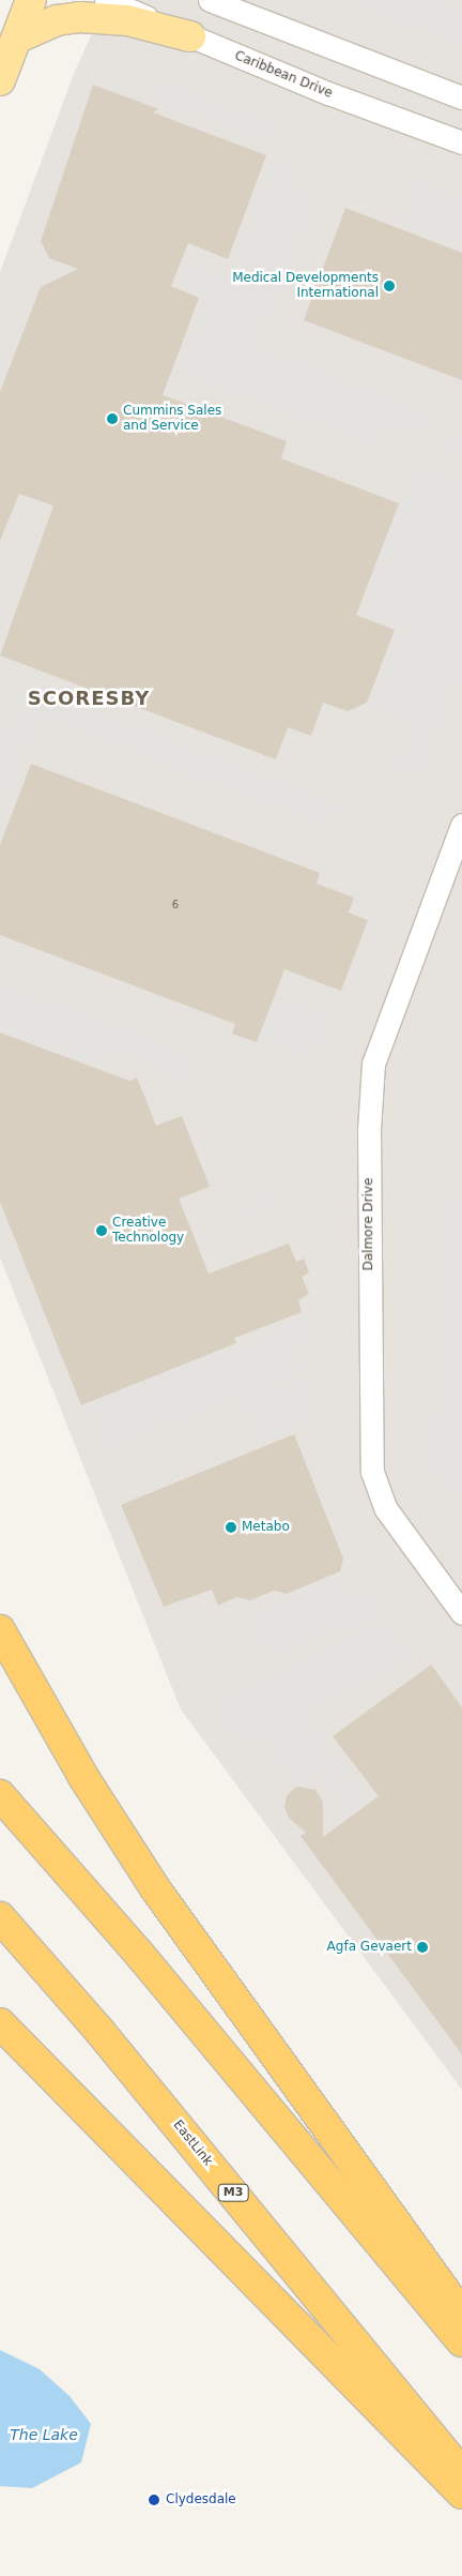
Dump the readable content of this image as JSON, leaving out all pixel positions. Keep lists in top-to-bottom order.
{
  "streets": {
    "highway": ["EastLink", "M3"],
    "street": ["Caribbean Drive", "Dalmore Drive"]
  },
  "districts": ["SCORESBY"],
  "water": ["The Lake"],
  "places": [
    "Medical Developments International",
    "Cummins Sales and Service",
    "Creative Technology",
    "Metabo",
    "Agfa Gevaert",
    "Clydesdale"
  ],
  "house_numbers": ["6"]
}
